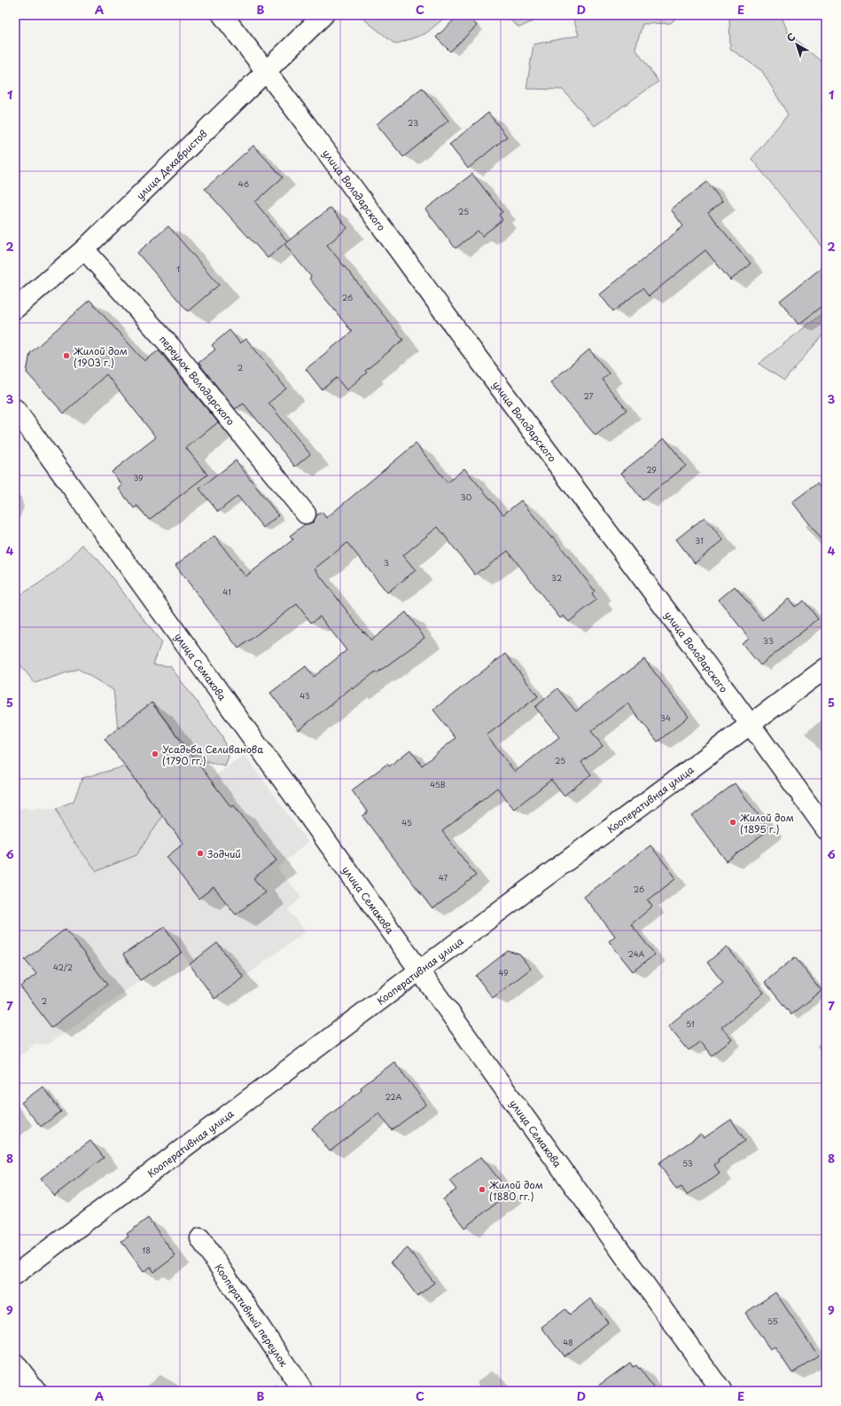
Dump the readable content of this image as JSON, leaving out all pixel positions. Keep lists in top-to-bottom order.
{
  "streets": {
    "street": [
      "улица Декабристов",
      "улица Володарского",
      "переулок Володарского",
      "улица Семакова",
      "Кооперативная улица",
      "Кооперативный переулок"
    ]
  },
  "crossings": [
    ["улица Декабристов", "улица Володарского"],
    ["улица Декабристов", "переулок Володарского"],
    ["улица Володарского", "Кооперативная улица"],
    ["улица Семакова", "Кооперативная улица"]
  ],
  "places": [
    "Жилой дом (1903 г.)",
    "Усадьба Селиванова (1790 гг.)",
    "Жилой дом (1895 г.)",
    "Зодчий",
    "Жилой дом (1880 гг.)"
  ],
  "house_numbers": [
    "23",
    "46",
    "25",
    "1",
    "26",
    "2",
    "27",
    "29",
    "39",
    "30",
    "31",
    "3",
    "32",
    "41",
    "33",
    "43",
    "34",
    "25",
    "45В",
    "45",
    "47",
    "26",
    "24А",
    "42/2",
    "49",
    "2",
    "51",
    "22А",
    "53",
    "18",
    "55",
    "48"
  ],
  "north": "top left",
  "grid": {
    "columns": [
      "A",
      "B",
      "C",
      "D",
      "E"
    ],
    "rows": [
      "1",
      "2",
      "3",
      "4",
      "5",
      "6",
      "7",
      "8",
      "9"
    ]
  }
}
